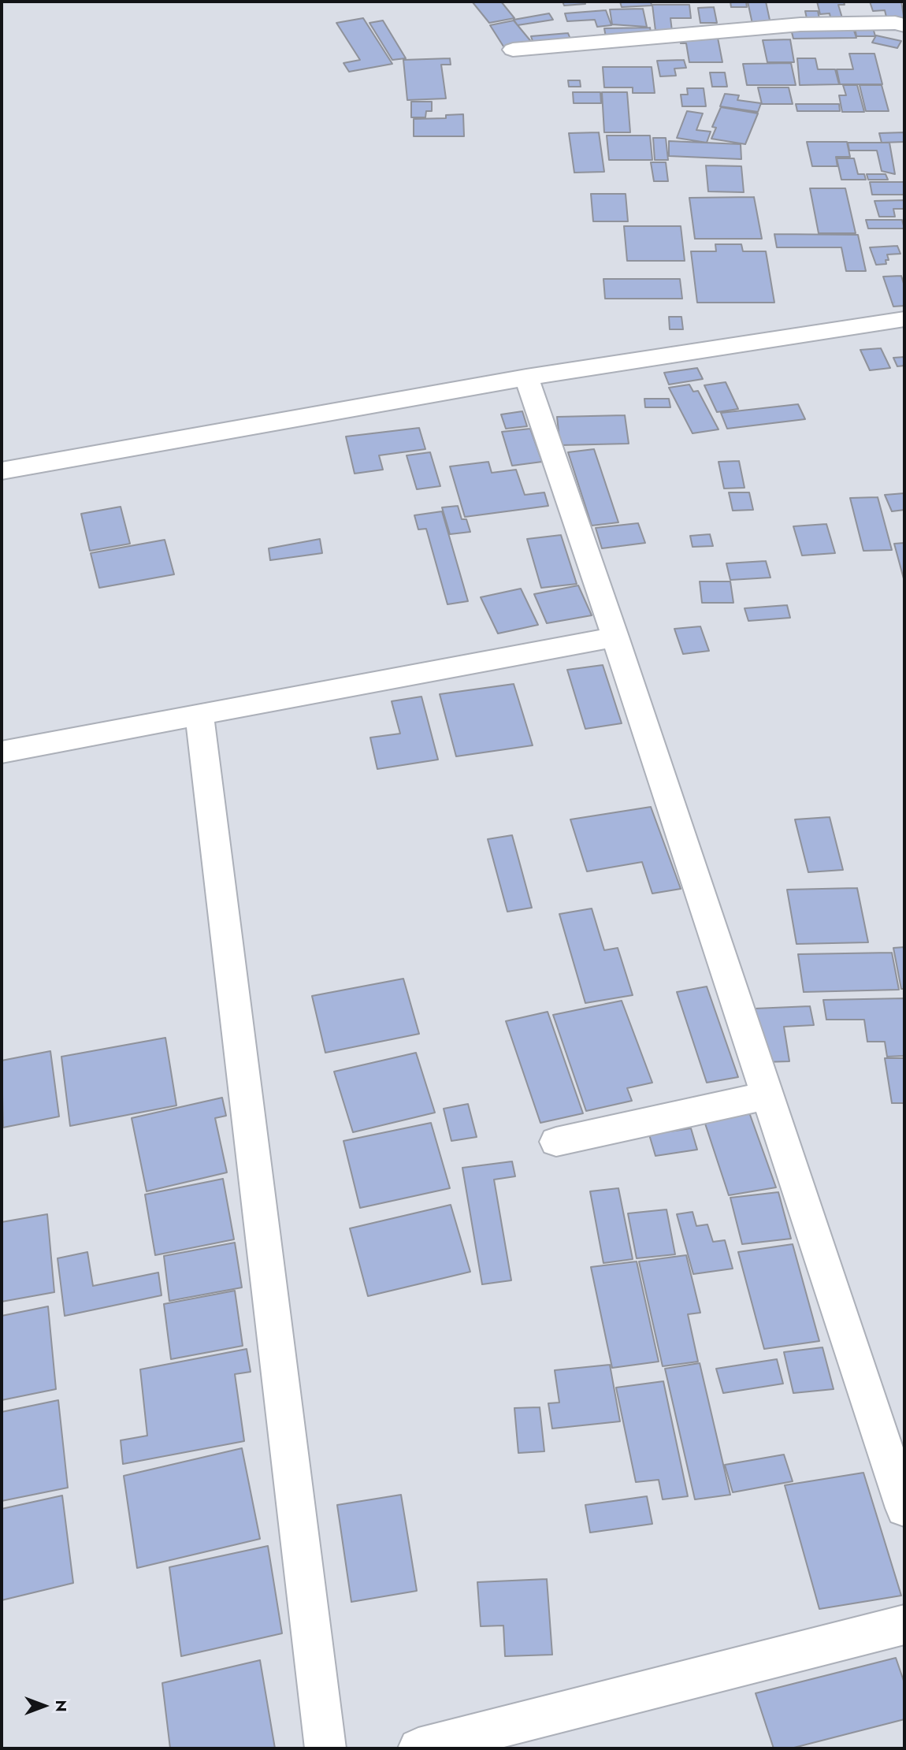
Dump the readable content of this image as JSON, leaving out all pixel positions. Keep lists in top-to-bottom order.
{
  "north": "right"
}
